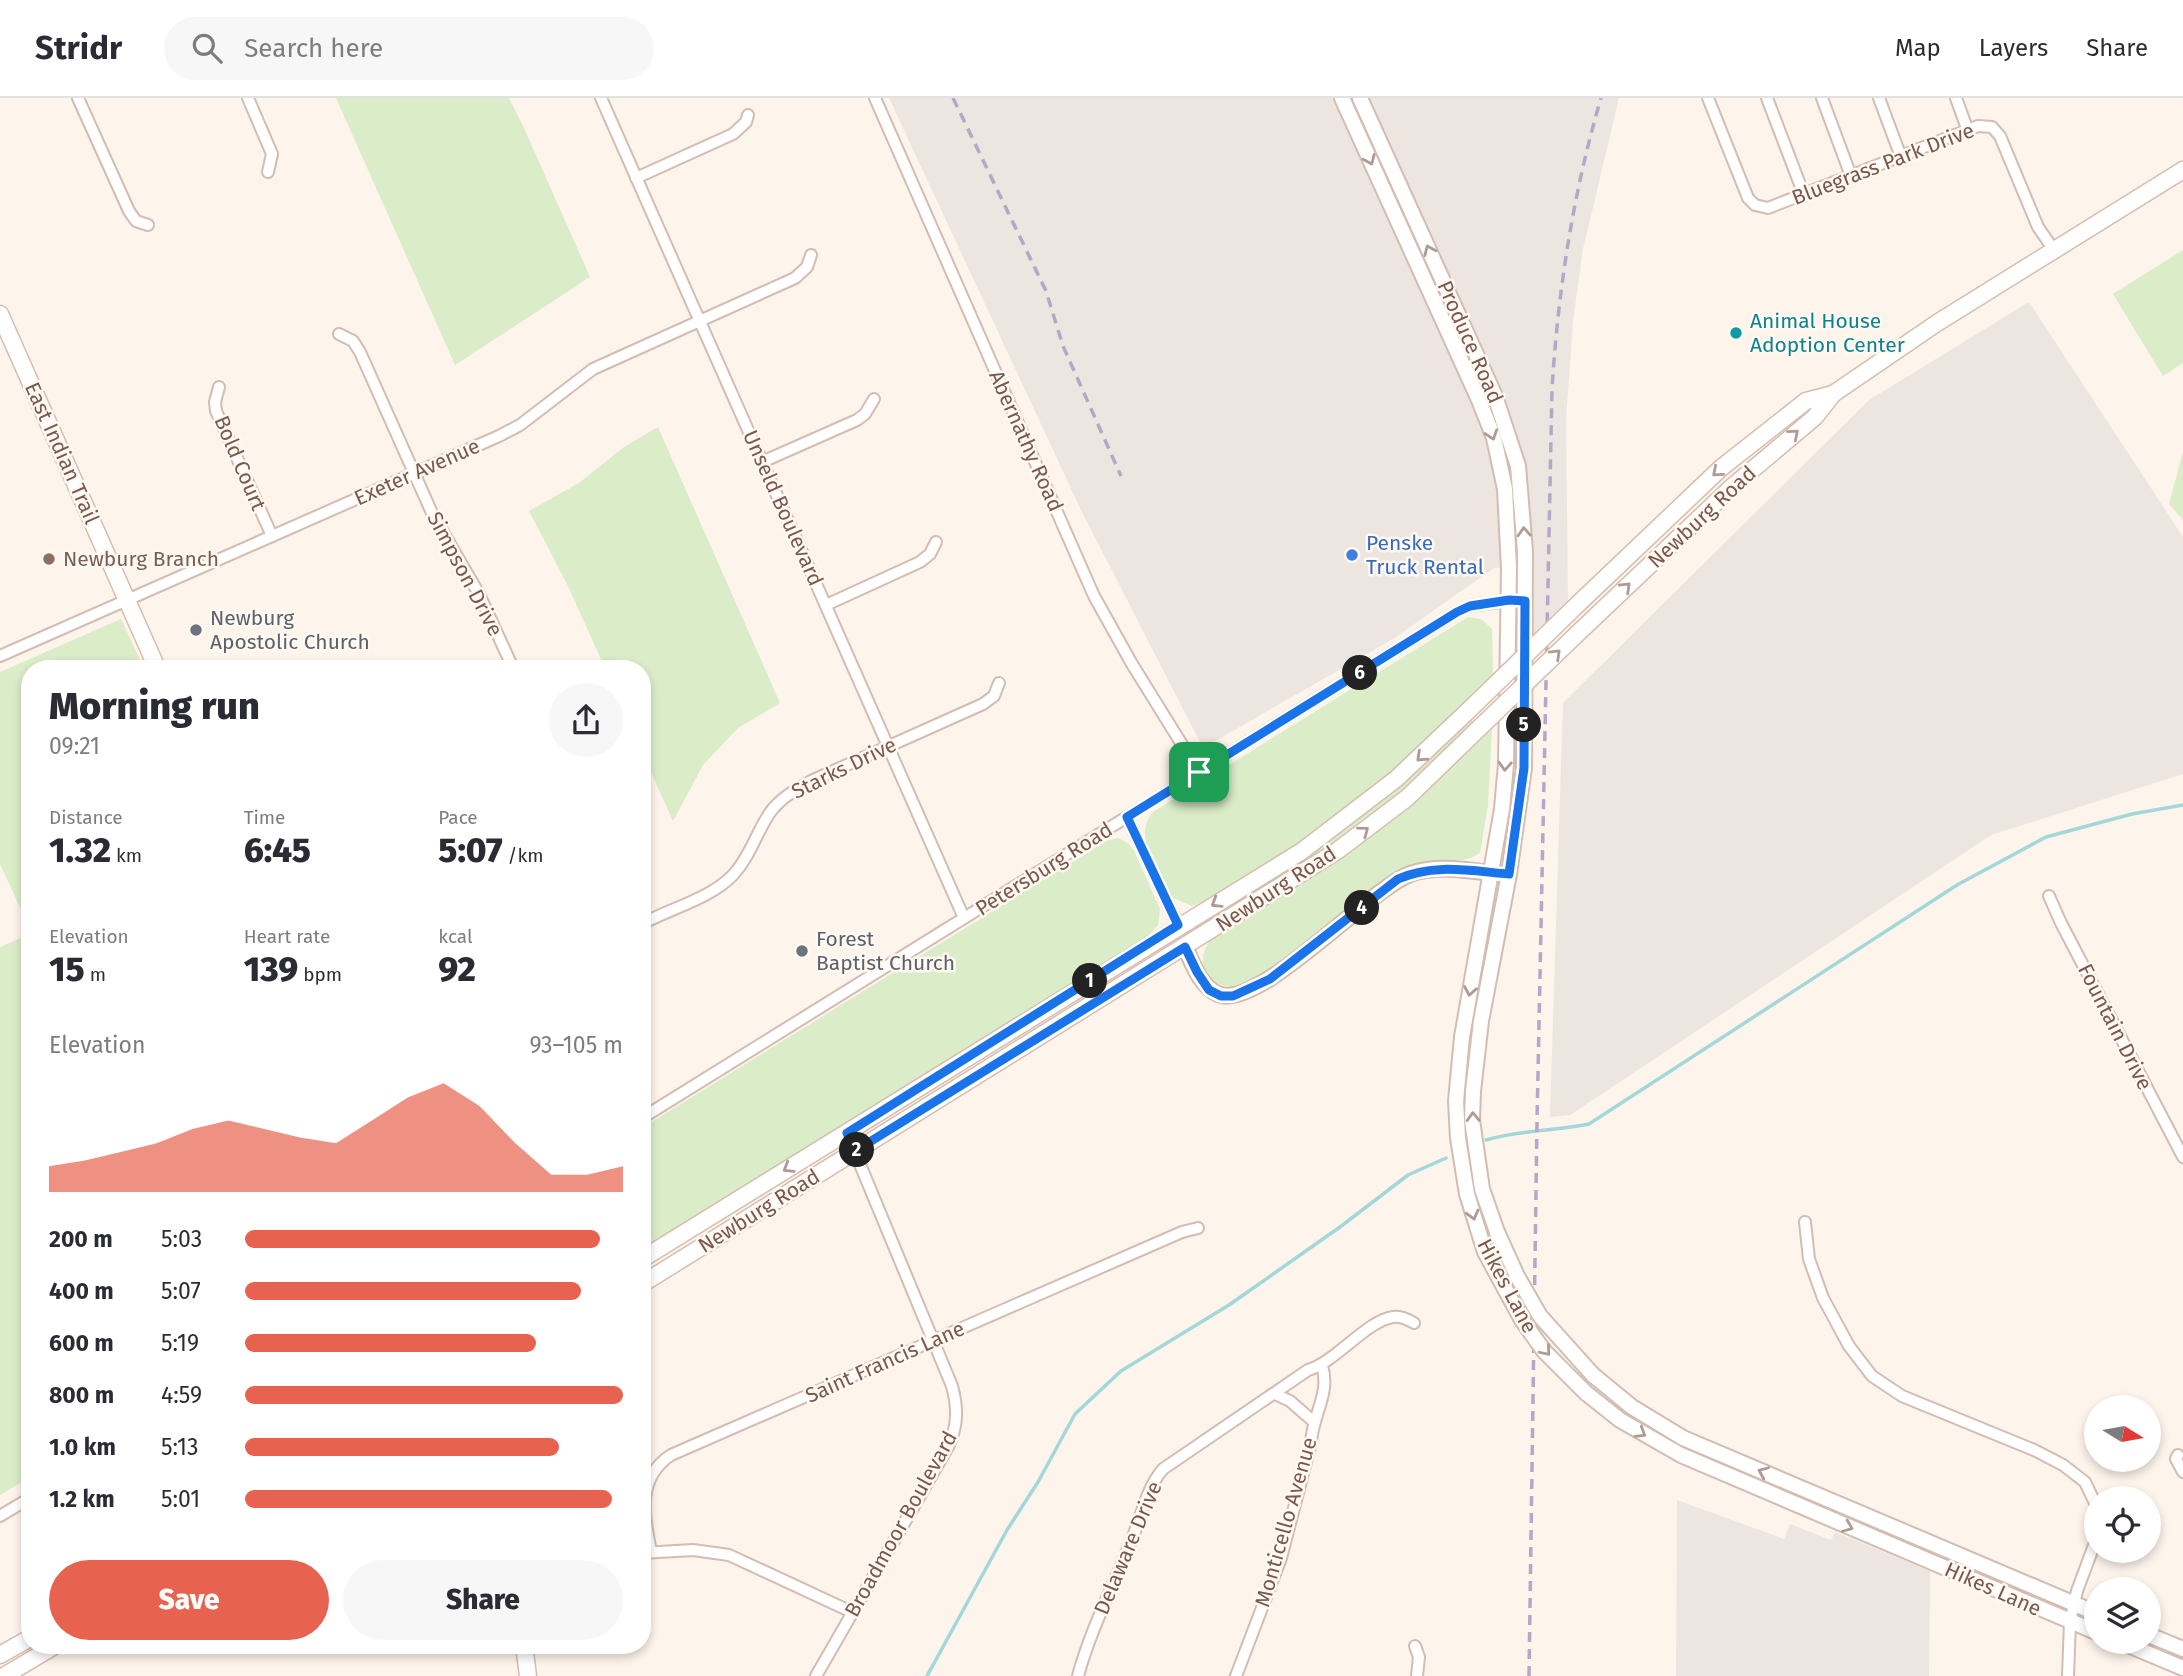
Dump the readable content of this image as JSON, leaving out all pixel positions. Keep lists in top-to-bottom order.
{
  "streets": {
    "main road": ["East Indian Trail", "Newburg Road"],
    "street": [
      "Bluegrass Park Drive",
      "Produce Road",
      "Abernathy Road",
      "Bold Court",
      "Exeter Avenue",
      "Unseld Boulevard",
      "Simpson Drive",
      "Starks Drive",
      "Petersburg Road",
      "Fountain Drive",
      "Hikes Lane",
      "Saint Francis Lane",
      "Monticello Avenue",
      "Broadmoor Boulevard",
      "Delaware Drive"
    ]
  },
  "crossings": [
    ["Bluegrass Park Drive", "Newburg Road"],
    ["Produce Road", "Petersburg Road"],
    ["Produce Road", "Hikes Lane"],
    ["Abernathy Road", "Petersburg Road"],
    ["East Indian Trail", "Exeter Avenue"],
    ["Bold Court", "Exeter Avenue"],
    ["Exeter Avenue", "Unseld Boulevard"],
    ["Exeter Avenue", "Simpson Drive"],
    ["Unseld Boulevard", "Starks Drive"],
    ["Unseld Boulevard", "Petersburg Road"],
    ["Newburg Road", "Broadmoor Boulevard"],
    ["Petersburg Road", "Hikes Lane"],
    ["Saint Francis Lane", "Broadmoor Boulevard"],
    ["Monticello Avenue", "Delaware Drive"]
  ],
  "places": [
    "Animal House Adoption Center",
    "Penske Truck Rental",
    "Newburg Branch",
    "Newburg Apostolic Church",
    "Forest Baptist Church"
  ],
  "north": "right",
  "page": {
    "header": "Stridr",
    "search": "Search here",
    "nav": ["Map", "Layers", "Share"],
    "pins": [
      "6",
      "5",
      "4",
      "1",
      "2"
    ],
    "heading": ["Morning run", "09:21"],
    "stats": [
      ["Distance", "1.32 km"],
      ["Time", "6:45"],
      ["Pace", "5:07 /km"],
      ["Elevation", "15 m"],
      ["Heart rate", "139 bpm"],
      ["kcal", "92"]
    ],
    "chart": ["Elevation", "93–105 m"],
    "list": [
      {
        "name": "200 m",
        "note": "5:03"
      },
      {
        "name": "400 m",
        "note": "5:07"
      },
      {
        "name": "600 m",
        "note": "5:19"
      },
      {
        "name": "800 m",
        "note": "4:59"
      },
      {
        "name": "1.0 km",
        "note": "5:13"
      },
      {
        "name": "1.2 km",
        "note": "5:01"
      }
    ],
    "buttons": ["Save", "Share"]
  }
}
